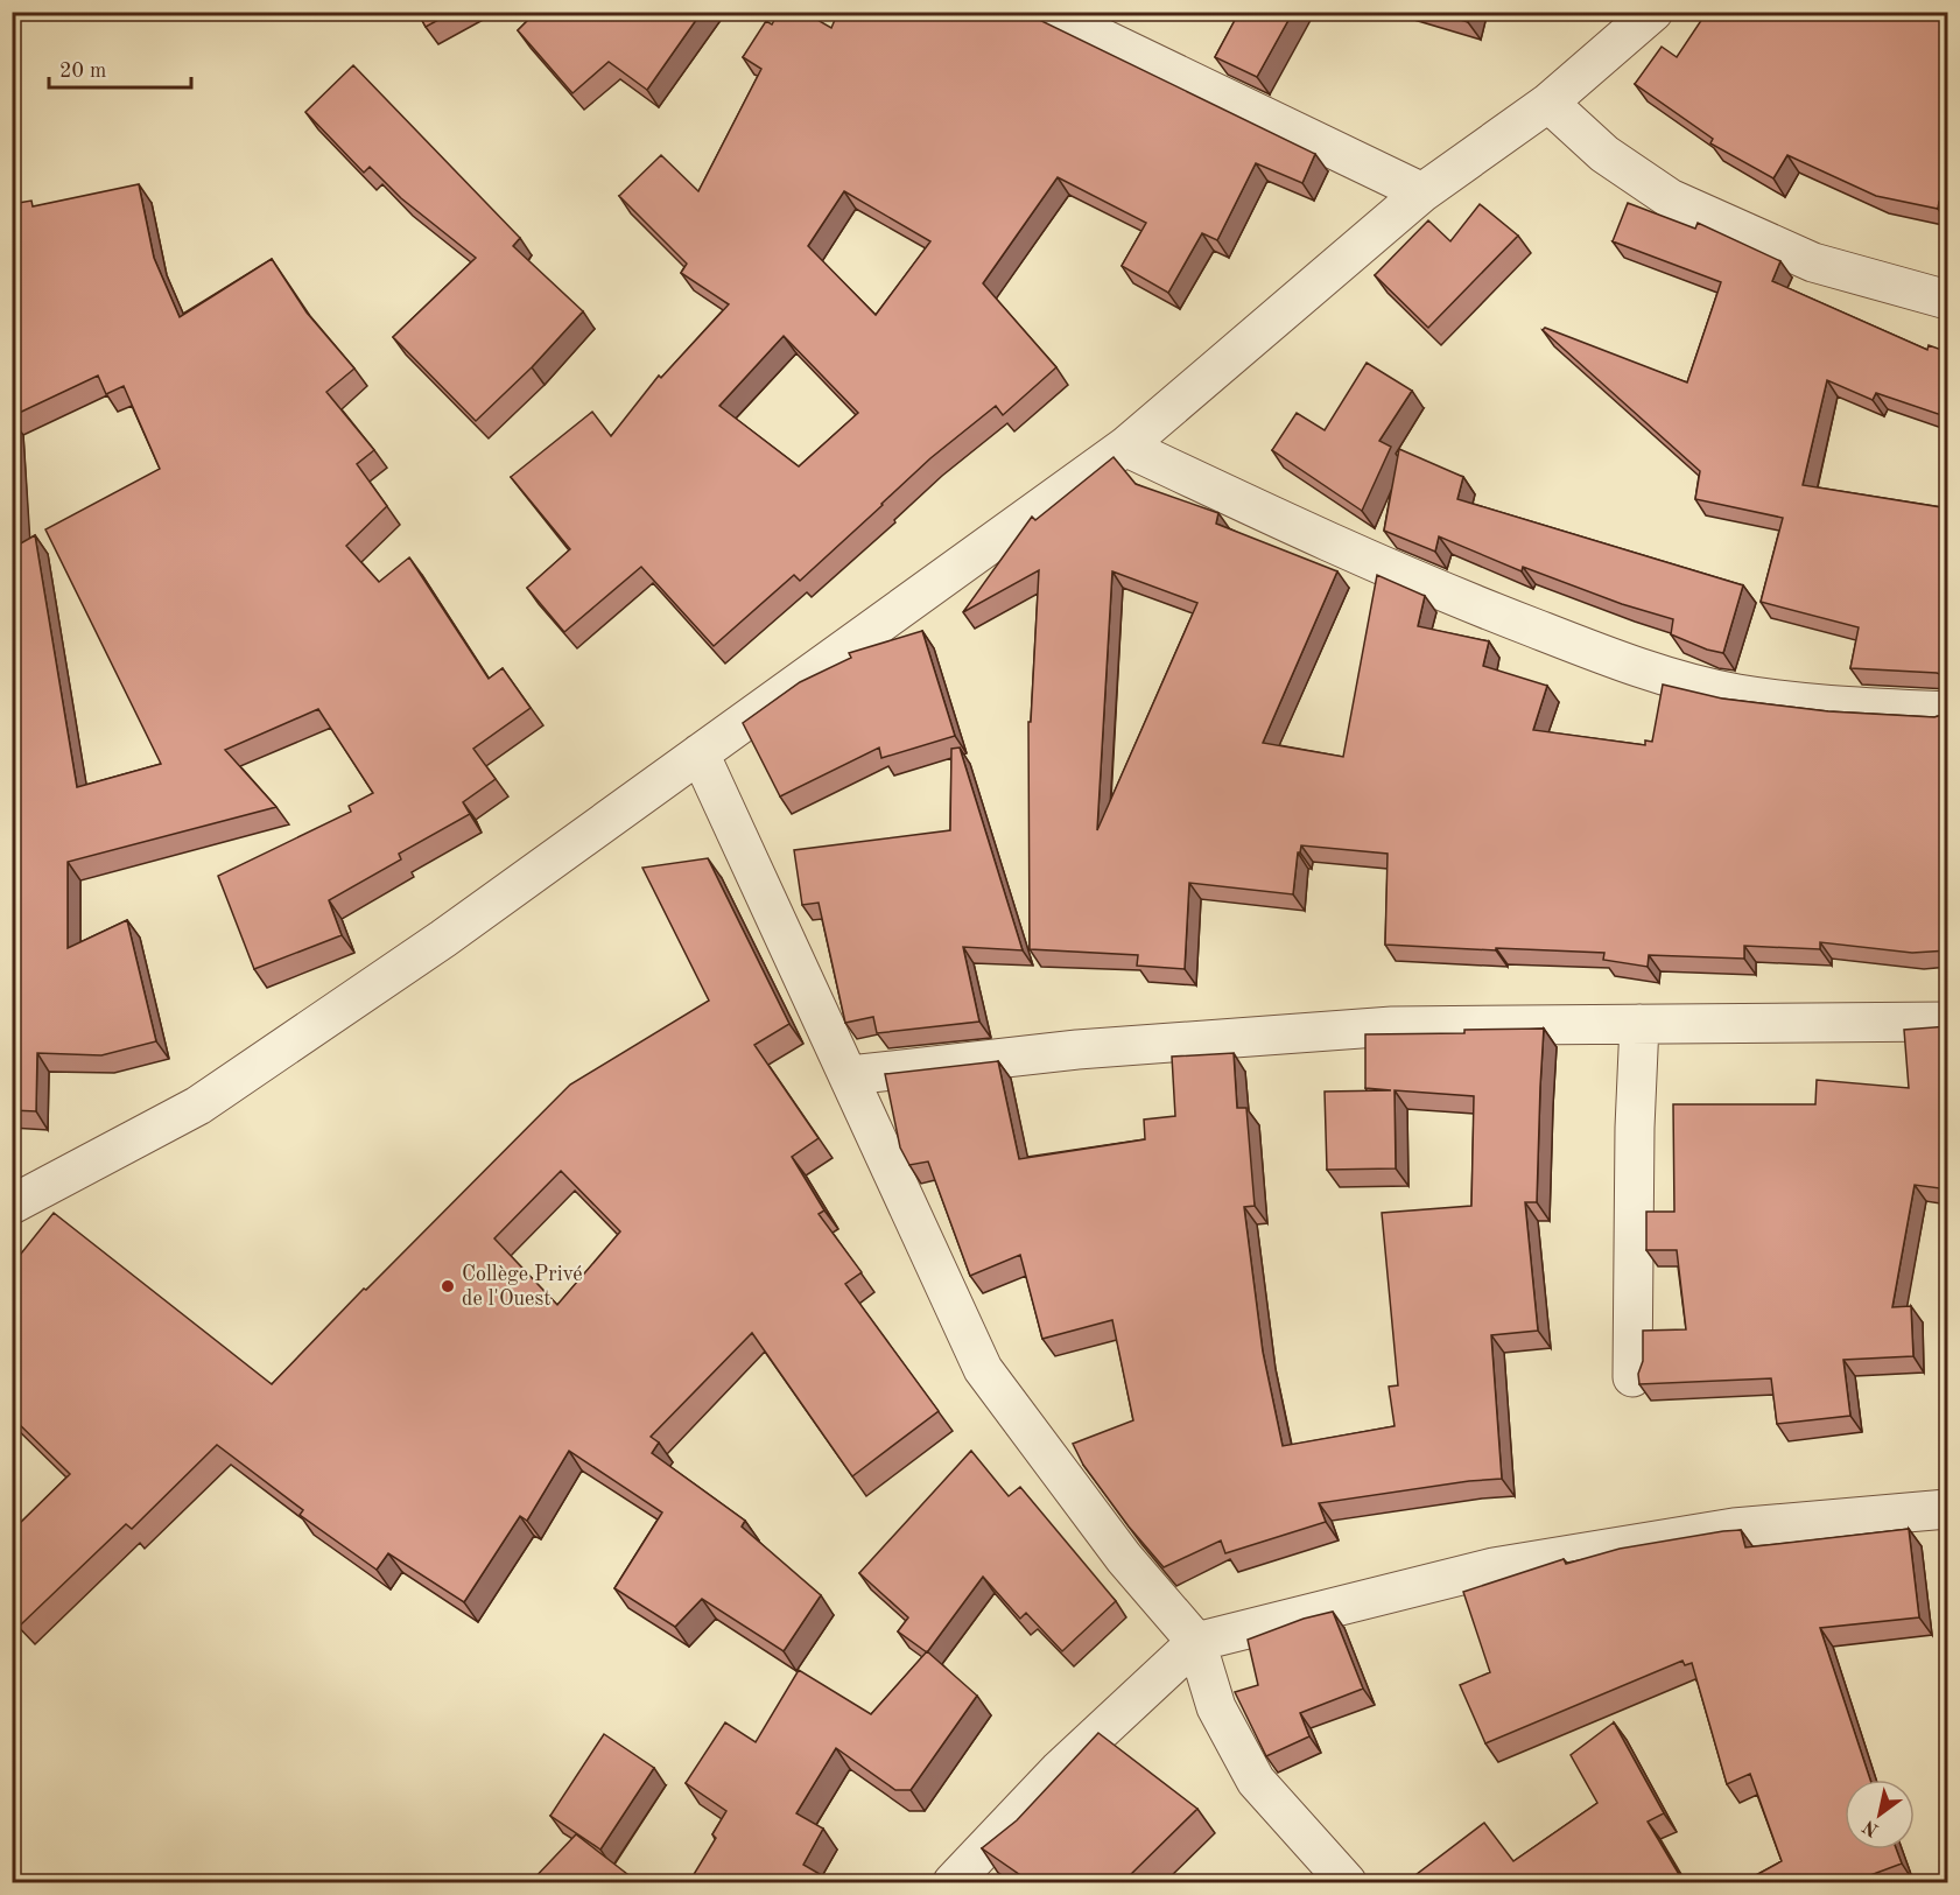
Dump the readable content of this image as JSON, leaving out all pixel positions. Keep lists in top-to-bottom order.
{
  "places": ["Collège Privé de l'Ouest"],
  "scale_bar": "20 m",
  "north": "bottom left"
}
